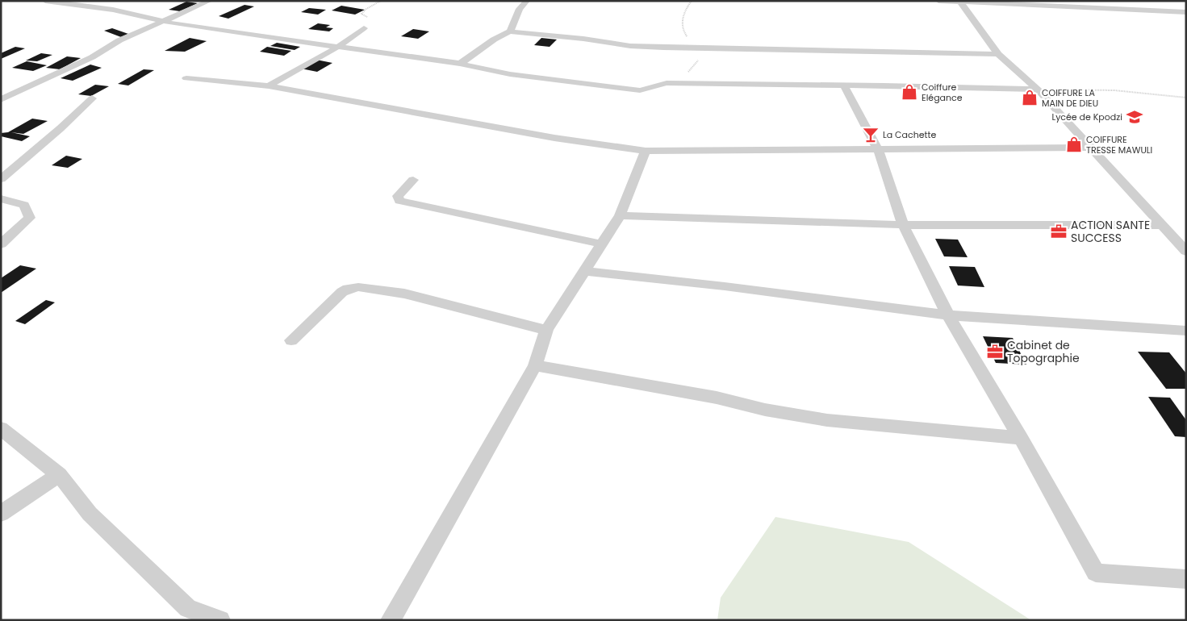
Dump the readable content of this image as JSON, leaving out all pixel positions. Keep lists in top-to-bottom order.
{
  "places": {
    "shop": ["Coiffure Elégance", "COIFFURE LA MAIN DE DIEU", "COIFFURE TRESSE MAWULI"],
    "school or university": ["Lycée de Kpodzi"],
    "bar": ["La Cachette"],
    "office": ["ACTION SANTE SUCCESS", "Cabinet de Topographie"]
  }
}
